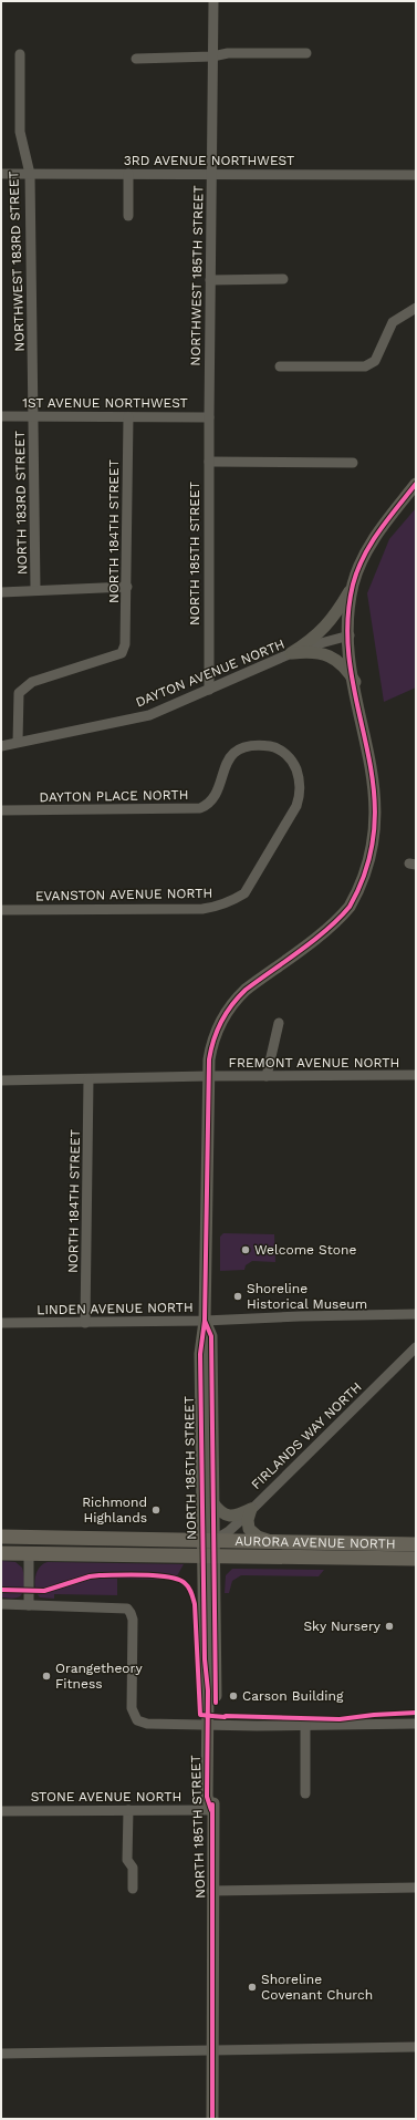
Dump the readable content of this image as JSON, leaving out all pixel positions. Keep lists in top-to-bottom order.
{
  "streets": {
    "highway": ["AURORA AVENUE NORTH"],
    "main road": ["NORTH 185TH STREET"],
    "street": [
      "3RD AVENUE NORTHWEST",
      "NORTHWEST 183RD STREET",
      "NORTHWEST 185TH STREET",
      "1ST AVENUE NORTHWEST",
      "NORTH 183RD STREET",
      "NORTH 184TH STREET",
      "DAYTON AVENUE NORTH",
      "DAYTON PLACE NORTH",
      "EVANSTON AVENUE NORTH",
      "FREMONT AVENUE NORTH",
      "LINDEN AVENUE NORTH",
      "FIRLANDS WAY NORTH",
      "STONE AVENUE NORTH"
    ]
  },
  "crossings": [
    ["3RD AVENUE NORTHWEST", "NORTHWEST 183RD STREET"],
    ["3RD AVENUE NORTHWEST", "NORTHWEST 185TH STREET"],
    ["NORTHWEST 183RD STREET", "1ST AVENUE NORTHWEST"],
    ["NORTHWEST 183RD STREET", "NORTH 183RD STREET"],
    ["NORTHWEST 185TH STREET", "1ST AVENUE NORTHWEST"],
    ["NORTHWEST 185TH STREET", "NORTH 185TH STREET"],
    ["1ST AVENUE NORTHWEST", "NORTH 183RD STREET"],
    ["1ST AVENUE NORTHWEST", "NORTH 184TH STREET"],
    ["1ST AVENUE NORTHWEST", "NORTH 185TH STREET"],
    ["NORTH 184TH STREET", "DAYTON AVENUE NORTH"],
    ["NORTH 184TH STREET", "FREMONT AVENUE NORTH"],
    ["NORTH 184TH STREET", "LINDEN AVENUE NORTH"],
    ["NORTH 185TH STREET", "DAYTON AVENUE NORTH"],
    ["NORTH 185TH STREET", "FREMONT AVENUE NORTH"],
    ["NORTH 185TH STREET", "LINDEN AVENUE NORTH"],
    ["NORTH 185TH STREET", "FIRLANDS WAY NORTH"],
    ["NORTH 185TH STREET", "AURORA AVENUE NORTH"],
    ["NORTH 185TH STREET", "STONE AVENUE NORTH"],
    ["DAYTON PLACE NORTH", "EVANSTON AVENUE NORTH"],
    ["FIRLANDS WAY NORTH", "AURORA AVENUE NORTH"]
  ],
  "places": [
    "Welcome Stone",
    "Shoreline Historical Museum",
    "Richmond Highlands",
    "Sky Nursery",
    "Orangetheory Fitness",
    "Carson Building",
    "Shoreline Covenant Church"
  ]
}
